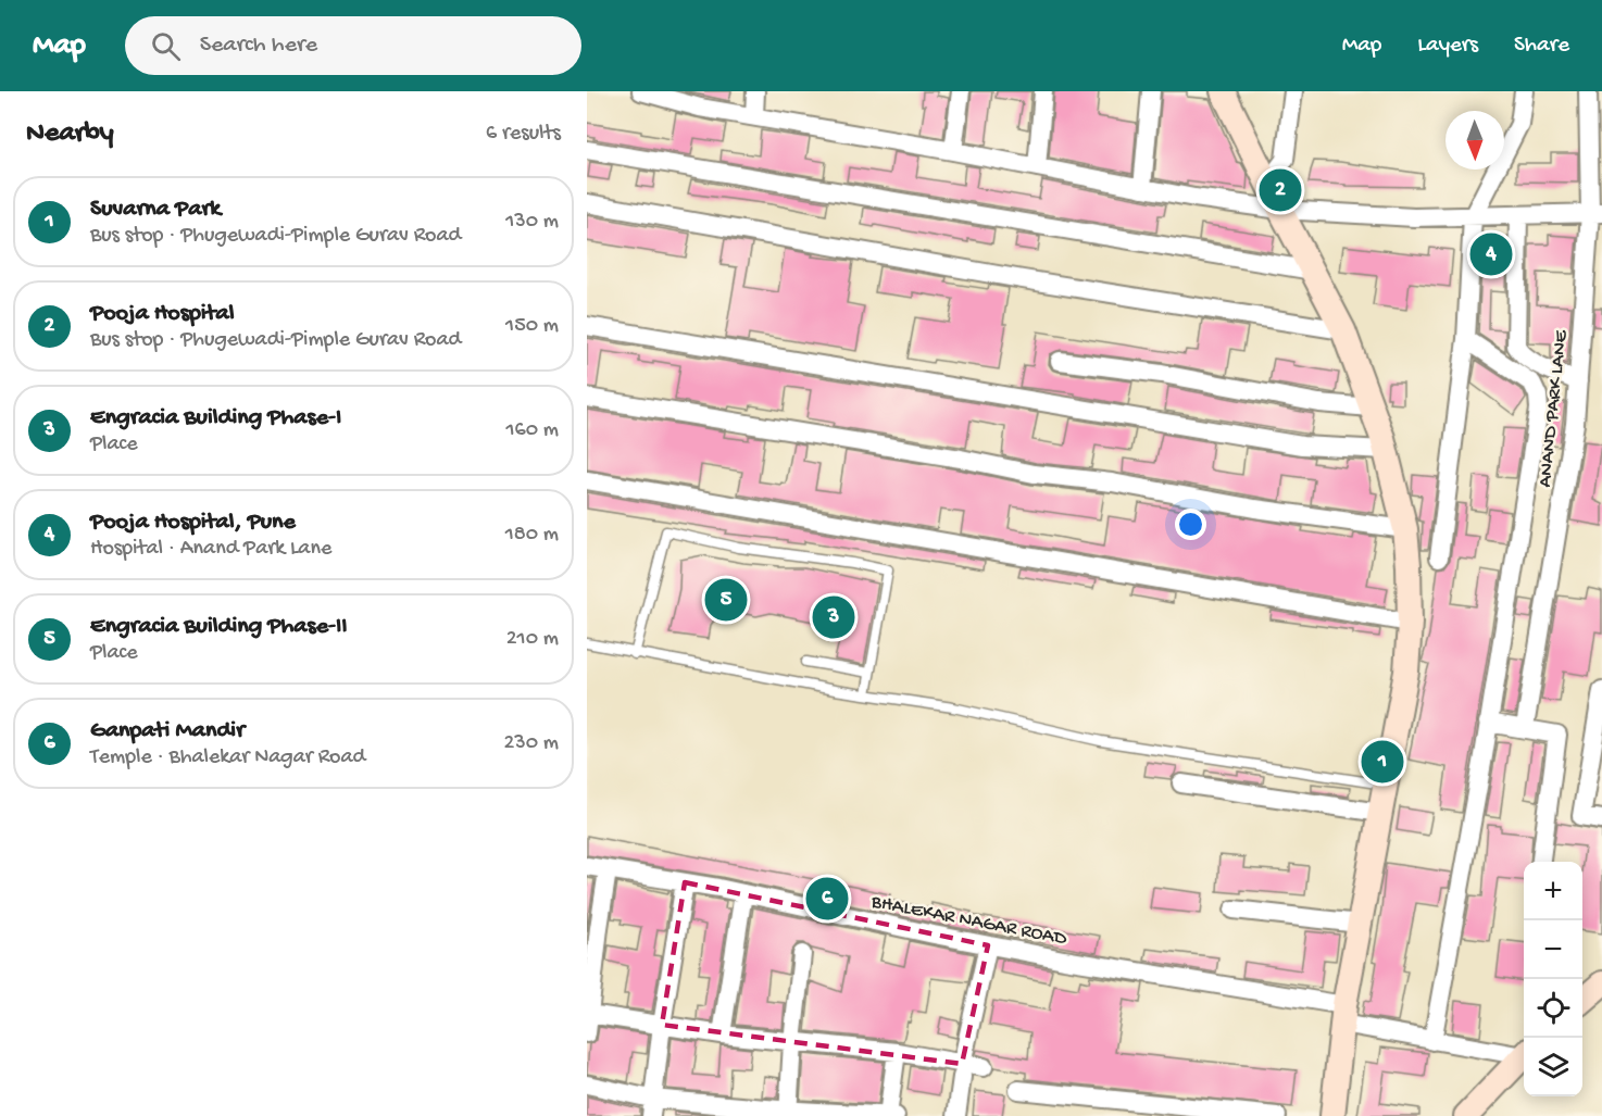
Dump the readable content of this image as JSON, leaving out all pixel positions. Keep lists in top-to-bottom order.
{
  "streets": {
    "street": ["ANAND PARK LANE", "BHALEKAR NAGAR ROAD"]
  },
  "north": "bottom",
  "page": {
    "header": "Map",
    "search": "Search here",
    "nav": ["Map", "Layers", "Share"],
    "heading": ["Nearby", "6 results"],
    "pins": [
      "2",
      "4",
      "5",
      "3",
      "1",
      "6"
    ],
    "list": [
      {
        "mark": "1",
        "name": "Suvarna Park",
        "note": "Bus stop · Phugewadi-Pimple Gurav Road",
        "value": "130 m"
      },
      {
        "mark": "2",
        "name": "Pooja Hospital",
        "note": "Bus stop · Phugewadi-Pimple Gurav Road",
        "value": "150 m"
      },
      {
        "mark": "3",
        "name": "Engracia Building Phase-I",
        "note": "Place",
        "value": "160 m"
      },
      {
        "mark": "4",
        "name": "Pooja Hospital, Pune",
        "note": "Hospital · Anand Park Lane",
        "value": "180 m"
      },
      {
        "mark": "5",
        "name": "Engracia Building Phase-II",
        "note": "Place",
        "value": "210 m"
      },
      {
        "mark": "6",
        "name": "Ganpati Mandir",
        "note": "Temple · Bhalekar Nagar Road",
        "value": "230 m"
      }
    ],
    "map_buttons": ["+", "−"]
  }
}
